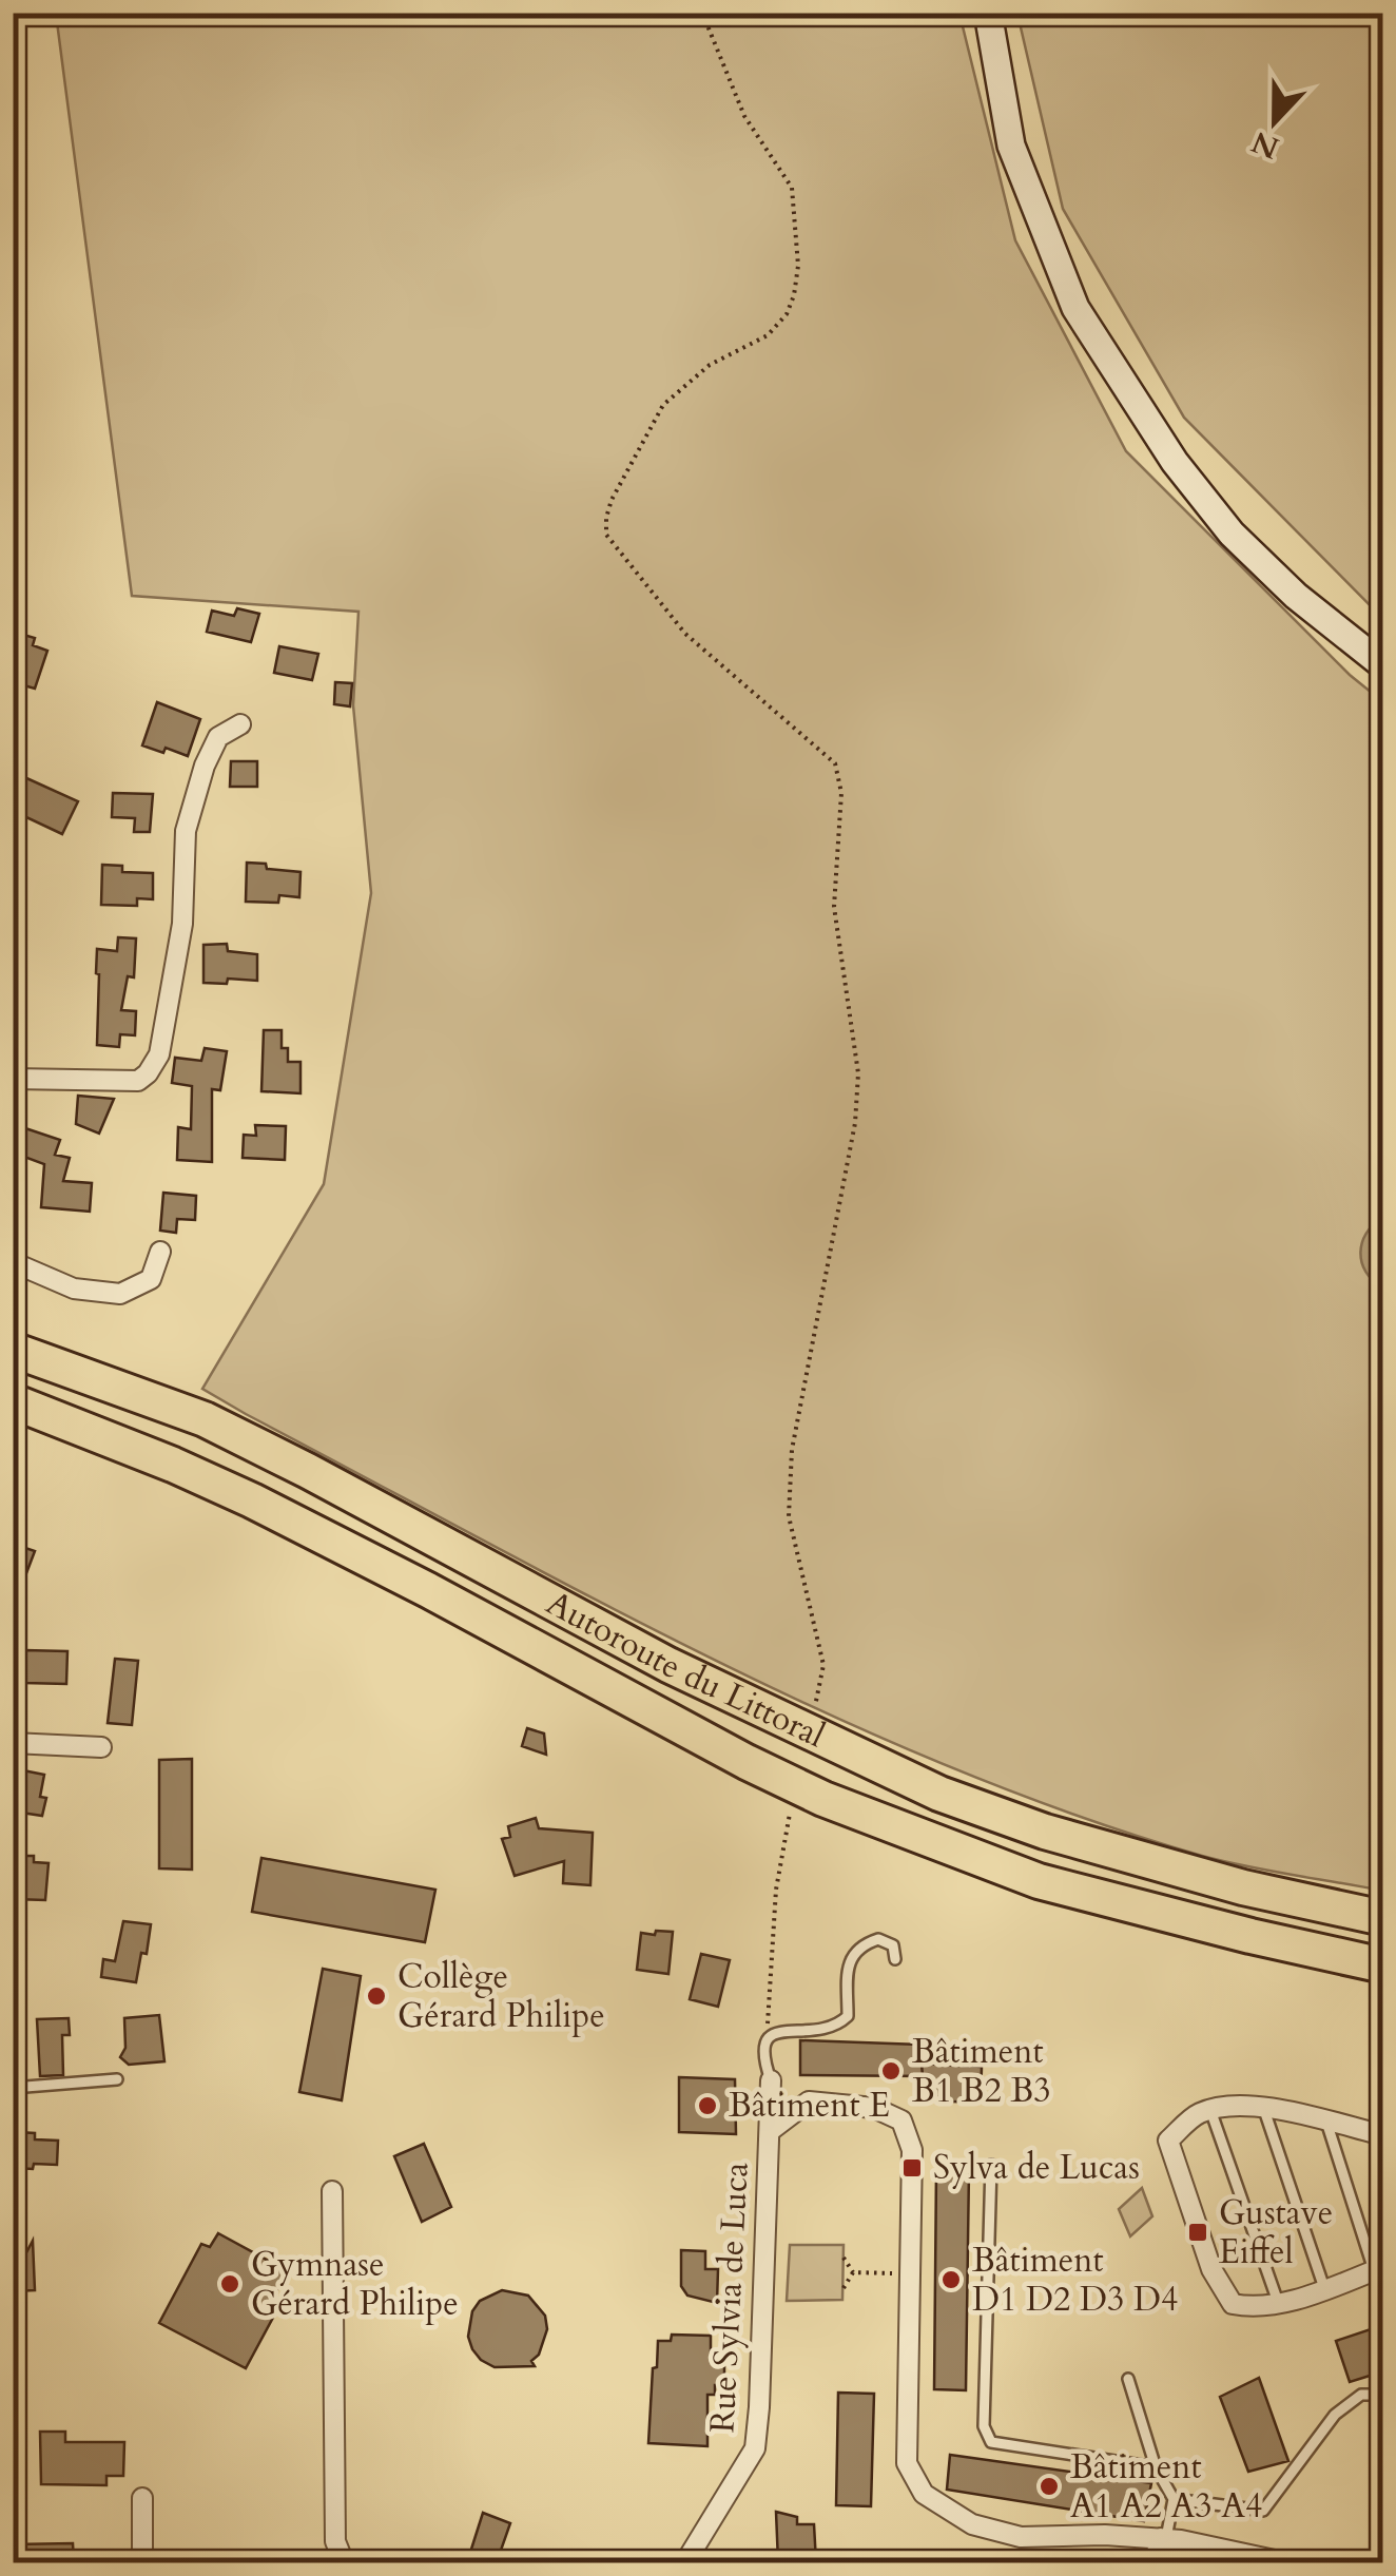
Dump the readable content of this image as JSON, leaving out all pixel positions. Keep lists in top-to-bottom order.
{
  "streets": {
    "highway": ["Autoroute du Littoral"],
    "street": ["Rue Sylvia de Luca"]
  },
  "places": {
    "other": [
      "Collège Gérard Philipe",
      "Bâtiment B1 B2 B3",
      "Bâtiment E",
      "Bâtiment D1 D2 D3 D4",
      "Gymnase Gérard Philipe",
      "Bâtiment A1 A2 A3 A4"
    ],
    "transit": ["Sylva de Lucas", "Gustave Eiffel"]
  },
  "north": "bottom"
}
